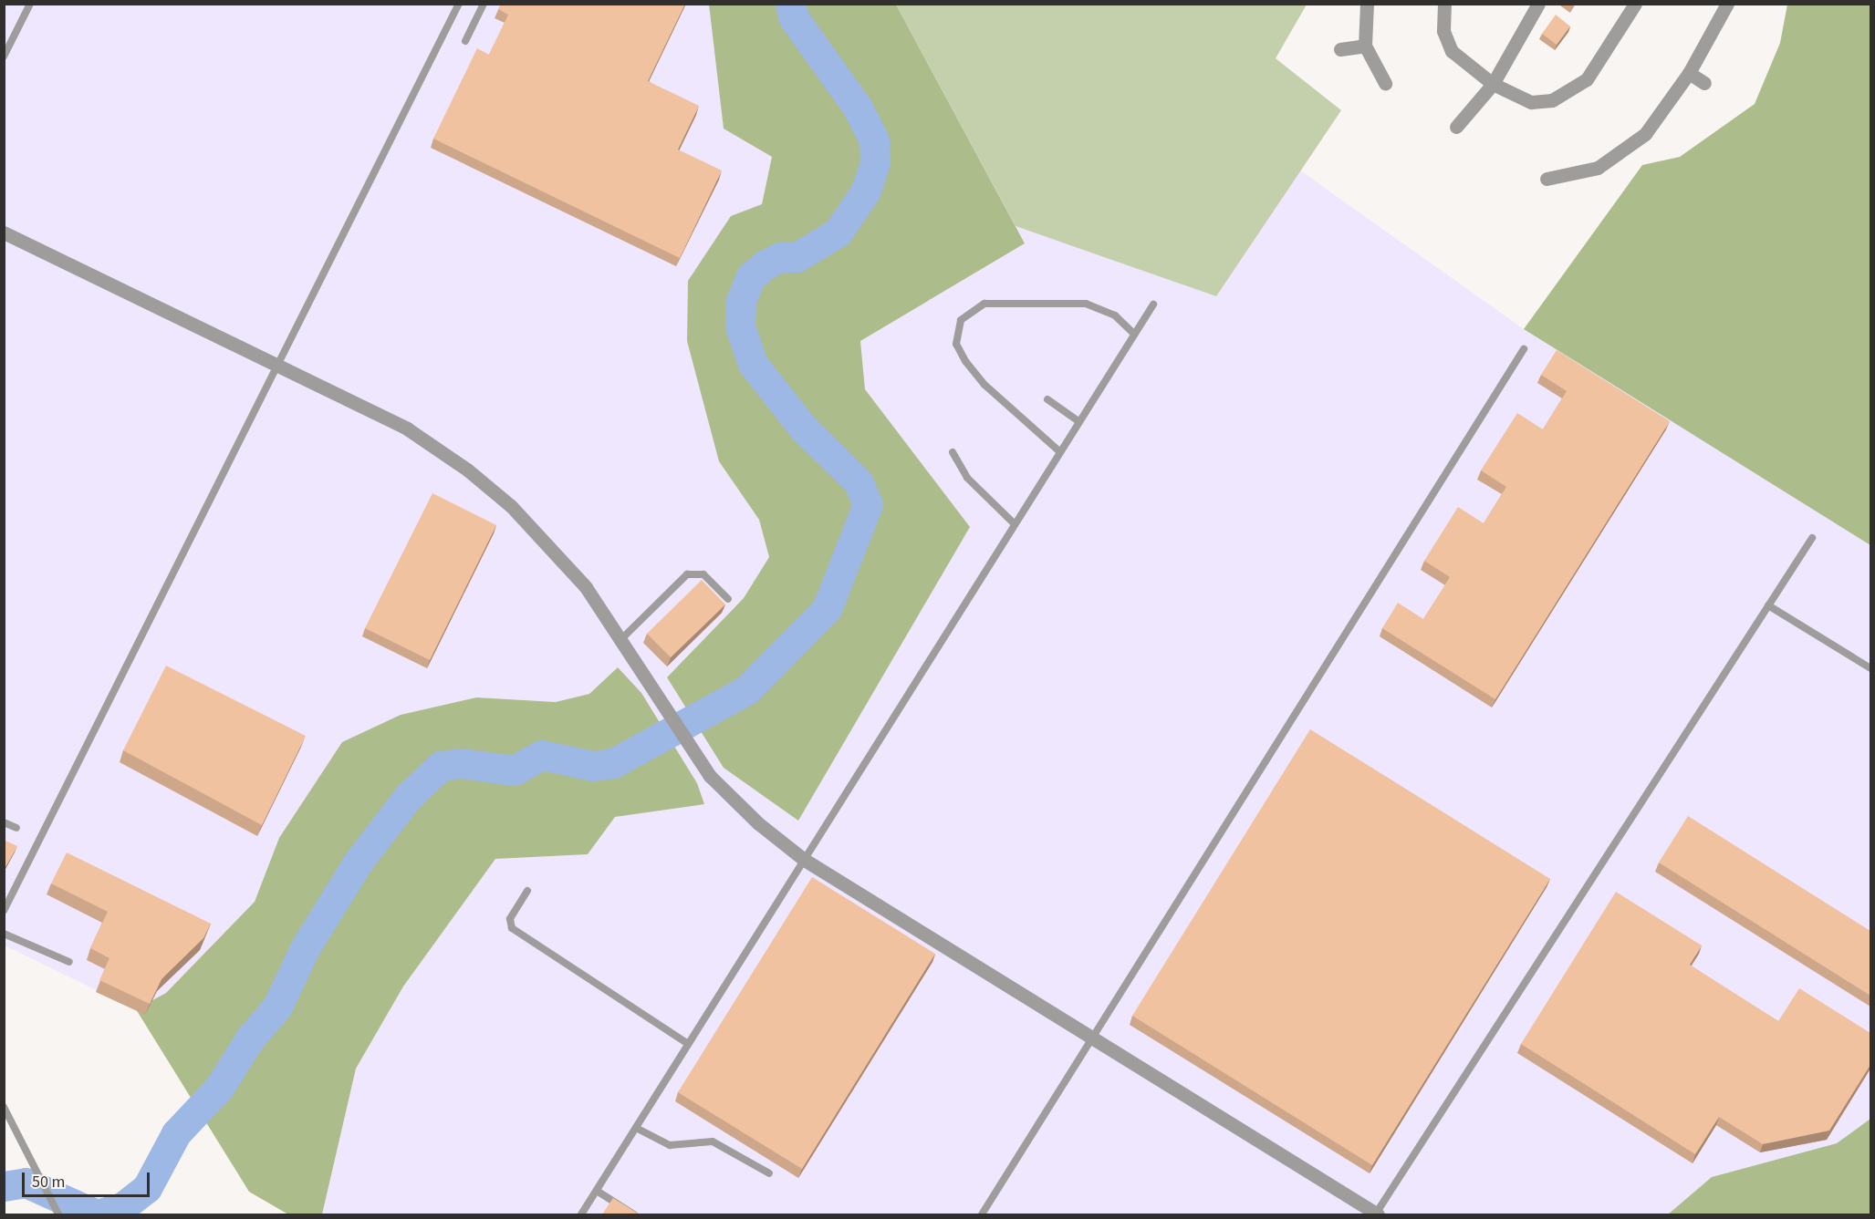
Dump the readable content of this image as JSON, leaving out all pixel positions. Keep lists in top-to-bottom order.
{
  "scale_bar": "50 m"
}
